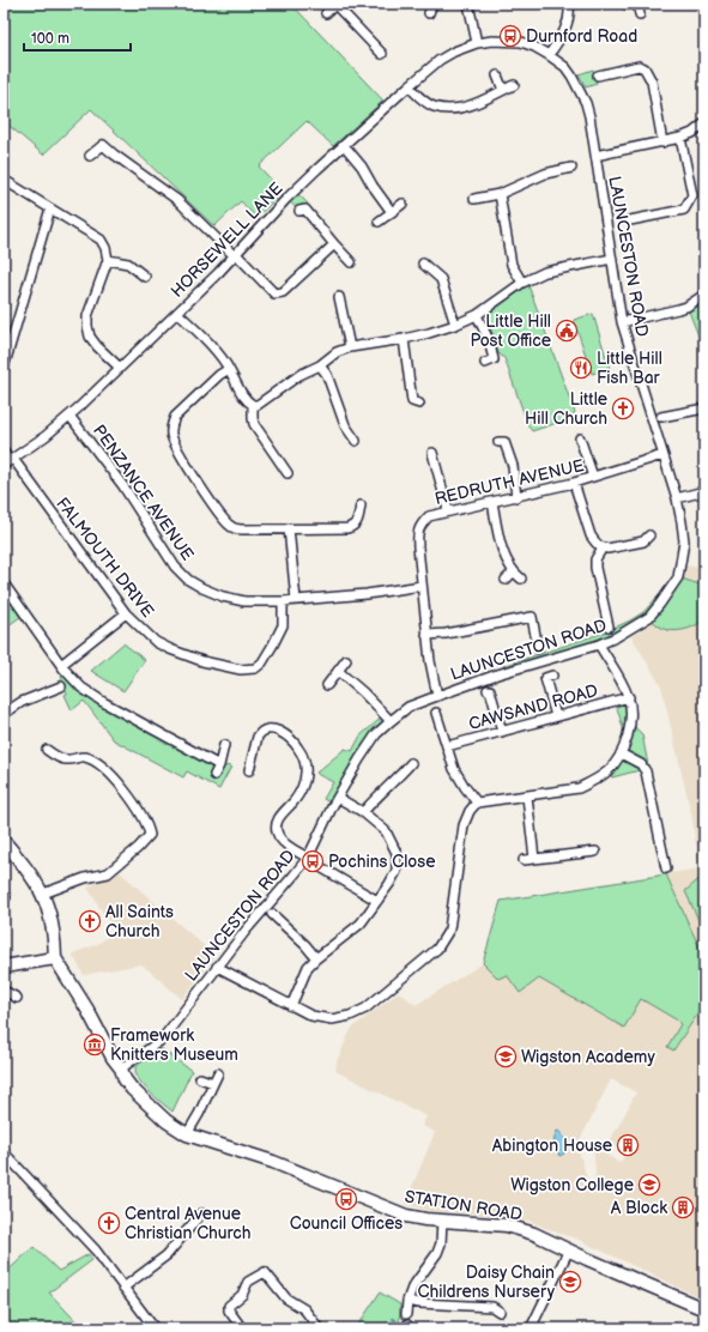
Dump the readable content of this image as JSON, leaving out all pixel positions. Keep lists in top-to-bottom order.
{
  "streets": {
    "main road": ["STATION ROAD"],
    "street": [
      "HORSEWELL LANE",
      "LAUNCESTON ROAD",
      "REDRUTH AVENUE",
      "PENZANCE AVENUE",
      "FALMOUTH DRIVE",
      "CAWSAND ROAD"
    ]
  },
  "crossings": [
    ["HORSEWELL LANE", "LAUNCESTON ROAD"],
    ["HORSEWELL LANE", "PENZANCE AVENUE"],
    ["HORSEWELL LANE", "FALMOUTH DRIVE"],
    ["LAUNCESTON ROAD", "REDRUTH AVENUE"],
    ["LAUNCESTON ROAD", "STATION ROAD"],
    ["REDRUTH AVENUE", "PENZANCE AVENUE"],
    ["PENZANCE AVENUE", "FALMOUTH DRIVE"]
  ],
  "places": {
    "bus stop": ["Durnford Road", "Pochins Close", "Council Offices"],
    "public building": ["Little Hill Post Office"],
    "restaurant": ["Little Hill Fish Bar"],
    "church": ["Little Hill Church", "All Saints Church", "Central Avenue Christian Church"],
    "museum": ["Framework Knitters Museum"],
    "school or university": ["Wigston Academy", "Wigston College", "Daisy Chain Childrens Nursery"],
    "building": ["Abington House", "A Block"]
  },
  "scale_bar": "100 m"
}
